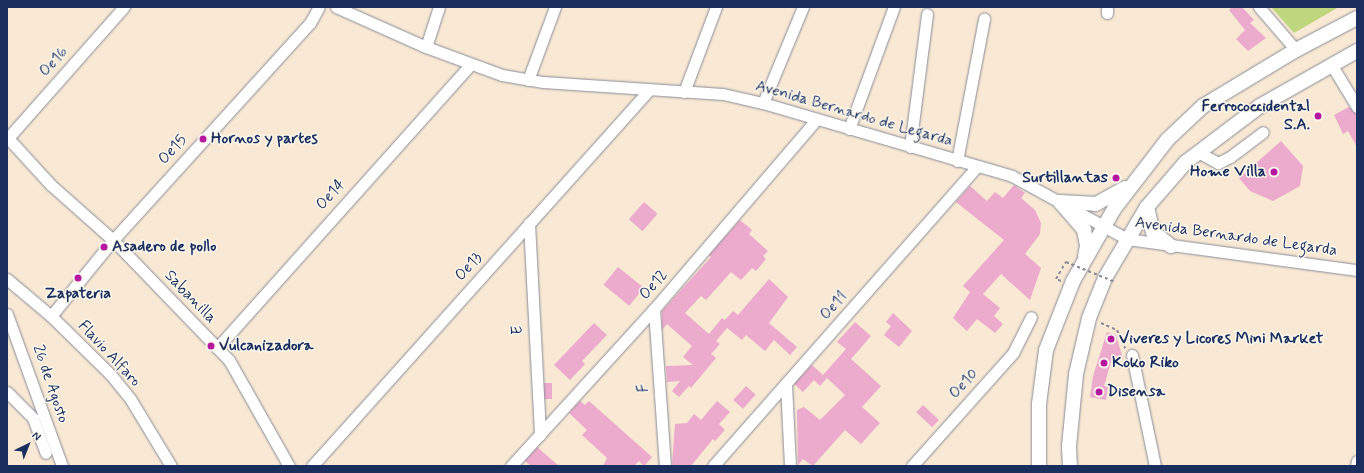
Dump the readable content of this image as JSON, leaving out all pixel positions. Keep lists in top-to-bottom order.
{
  "streets": {
    "street": [
      "Oe16",
      "Avenida Bernardo de Legarda",
      "Oe15",
      "Oe14",
      "Oe13",
      "Oe12",
      "Sabanilla",
      "Oe11",
      "E",
      "Flavio Alfaro",
      "26 de Agosto",
      "Oe10",
      "F"
    ]
  },
  "crossings": [
    ["Oe16", "Sabanilla"],
    ["Avenida Bernardo de Legarda", "Oe14"],
    ["Avenida Bernardo de Legarda", "Oe13"],
    ["Avenida Bernardo de Legarda", "Oe12"],
    ["Avenida Bernardo de Legarda", "Oe11"],
    ["Oe15", "Sabanilla"],
    ["Oe15", "Flavio Alfaro"],
    ["Oe14", "Sabanilla"],
    ["Oe13", "E"],
    ["Oe12", "E"],
    ["Oe12", "F"]
  ],
  "places": [
    "Ferrococcidental S.A.",
    "Hornos y partes",
    "Home Villa",
    "Surtillantas",
    "Asadero de pollo",
    "Zapateria",
    "Viveres y Licores Mini Market",
    "Vulcanizadora",
    "Koko Riko",
    "Disensa"
  ],
  "north": "top right"
}
